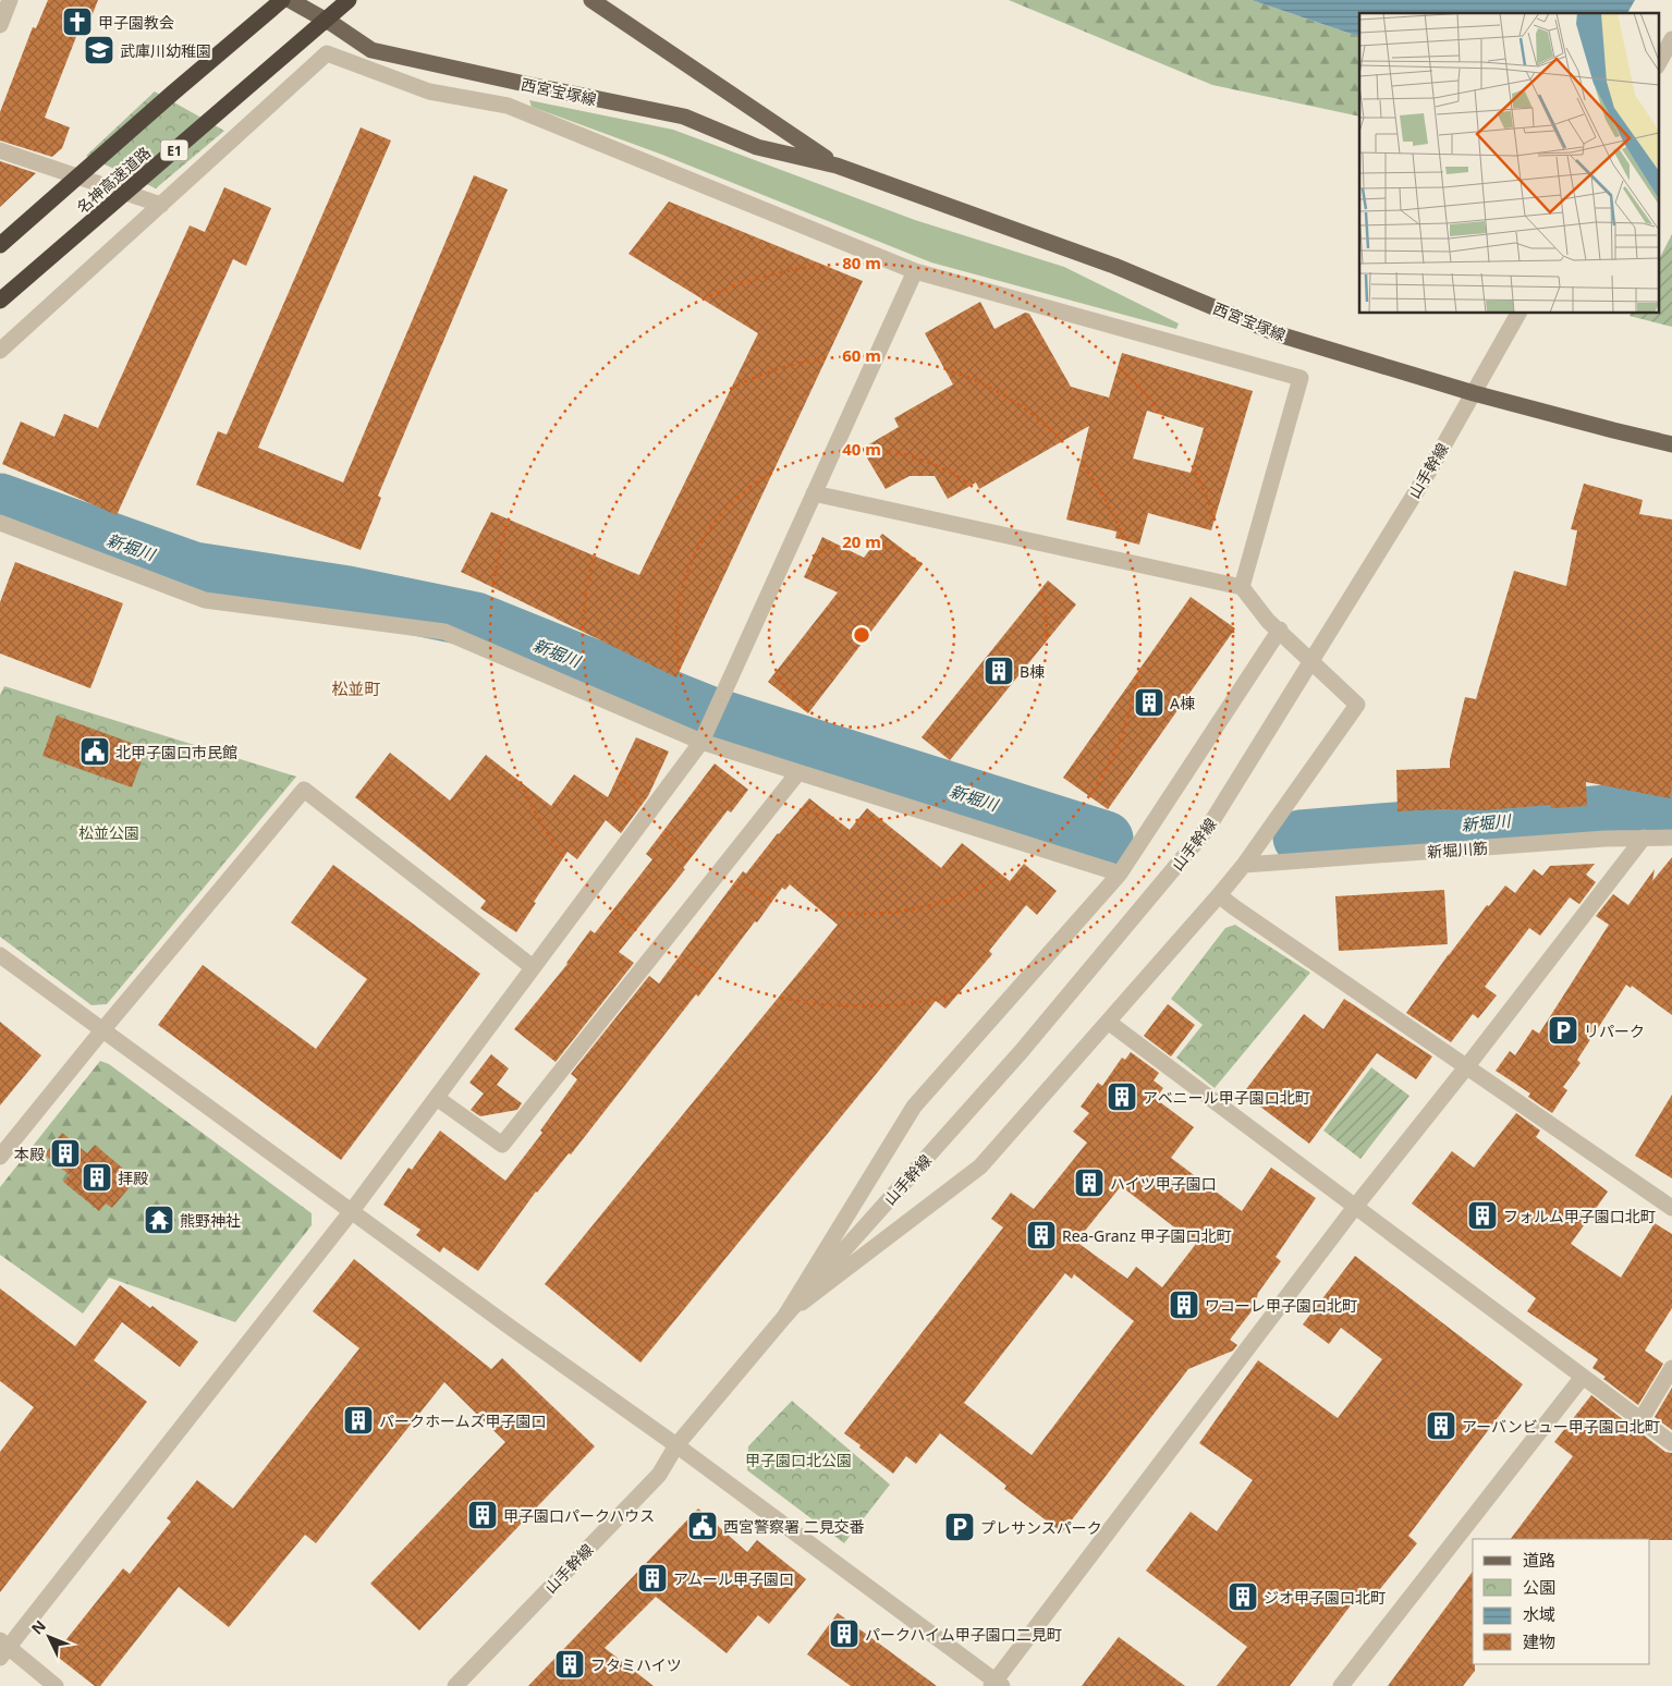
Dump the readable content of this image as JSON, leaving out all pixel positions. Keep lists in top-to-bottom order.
{
  "streets": {
    "highway": ["E1", "名神高速道路"],
    "main road": ["西宮宝塚線"],
    "street": ["山手幹線", "新堀川筋"]
  },
  "crossings": [
    ["西宮宝塚線", "山手幹線"]
  ],
  "districts": ["松並町"],
  "water": ["新堀川"],
  "parks": ["松並公園", "甲子園口北公園"],
  "places": {
    "church": ["甲子園教会"],
    "school or university": ["武庫川幼稚園"],
    "building": [
      "B棟",
      "A棟",
      "アベニール甲子園口北町",
      "本殿",
      "拝殿",
      "ハイツ甲子園口",
      "フォルム甲子園口北町",
      "Rea-Granz 甲子園口北町",
      "ワコーレ甲子園口北町",
      "パークホームズ甲子園口",
      "アーバンビュー甲子園口北町",
      "甲子園口パークハウス",
      "アムール甲子園口",
      "ジオ甲子園口北町",
      "パークハイム甲子園口二見町",
      "フタミハイツ"
    ],
    "public building": ["北甲子園口市民館", "西宮警察署 二見交番"],
    "parking": ["リパーク", "プレサンスパーク"],
    "temple": ["熊野神社"]
  },
  "legend": [
    "道路",
    "公園",
    "水域",
    "建物"
  ],
  "north": "top left",
  "rings": [
    "80 m",
    "60 m",
    "40 m",
    "20 m"
  ]
}
